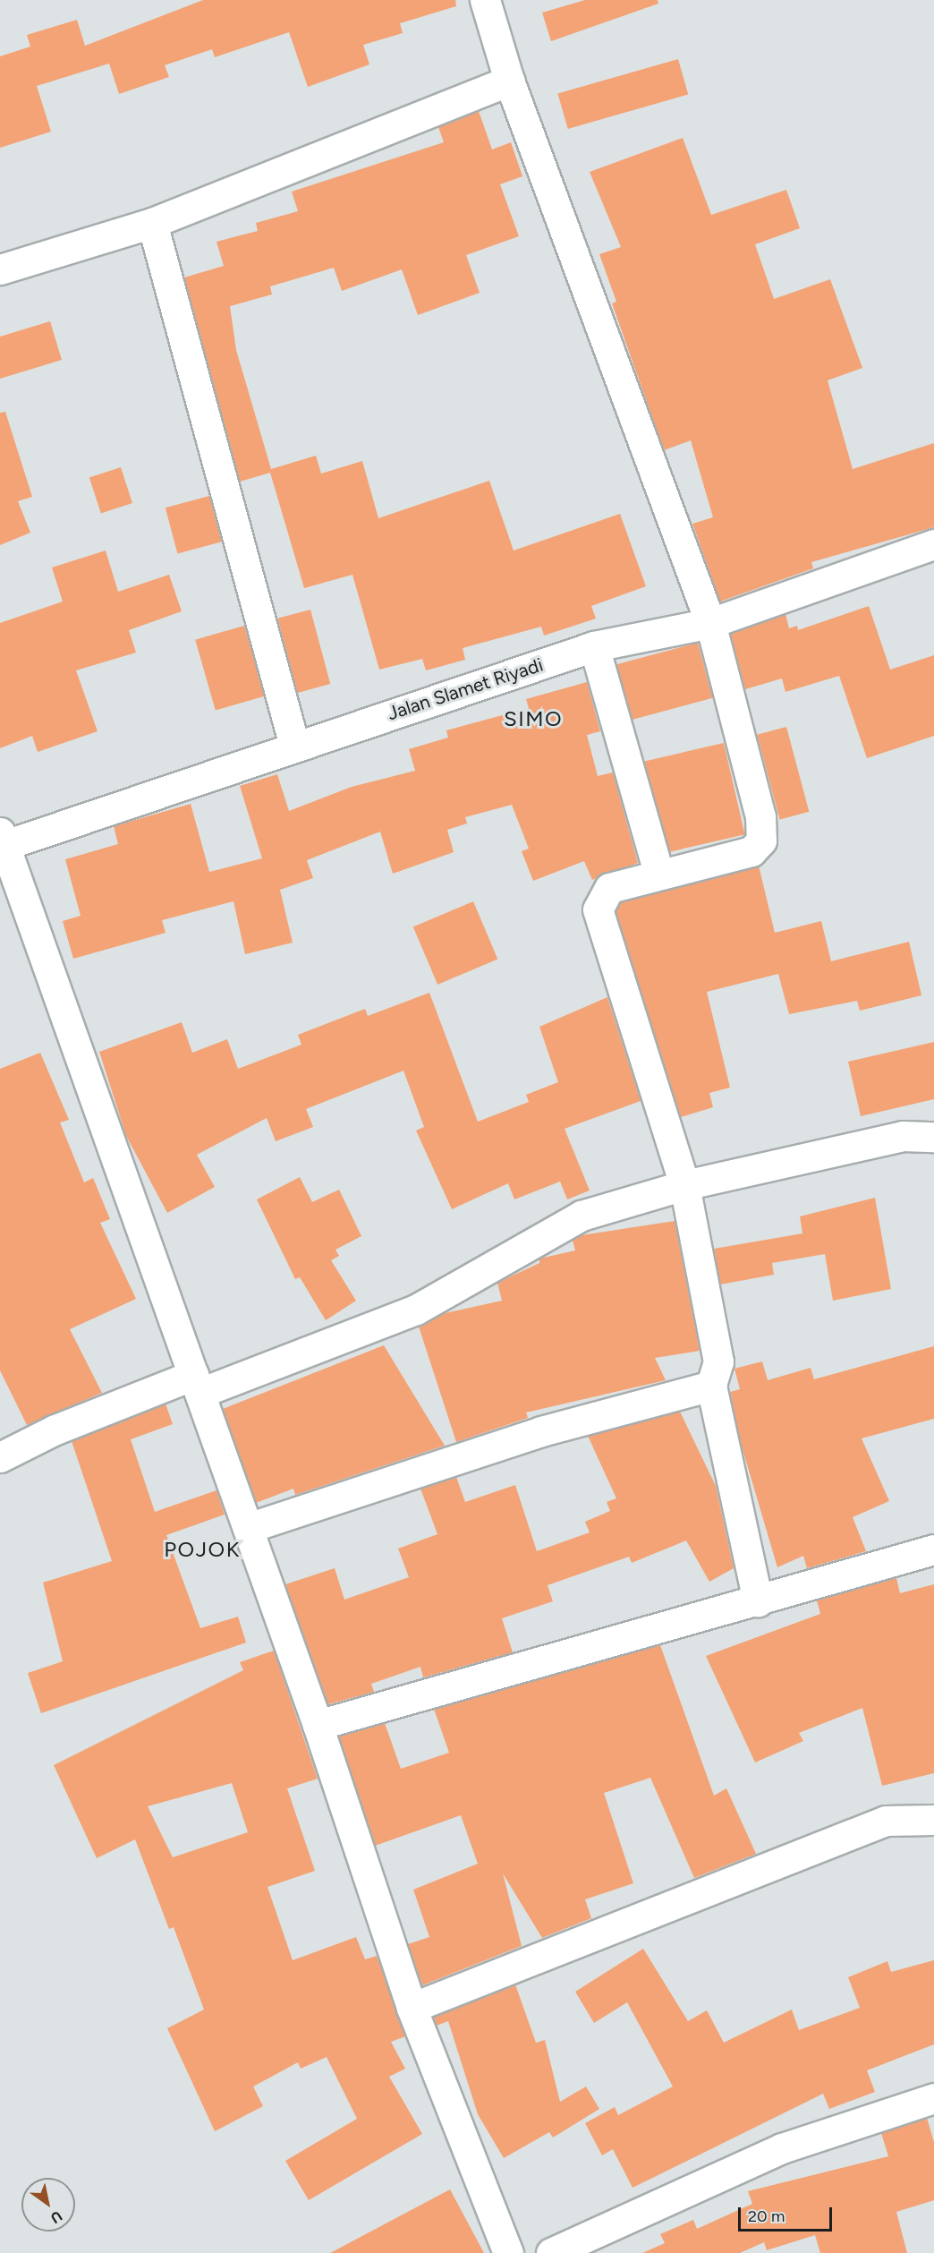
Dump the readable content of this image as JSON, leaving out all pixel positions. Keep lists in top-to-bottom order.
{
  "streets": {
    "street": ["Jalan Slamet Riyadi"]
  },
  "districts": ["SIMO", "POJOK"],
  "scale_bar": "20 m",
  "north": "bottom right"
}
